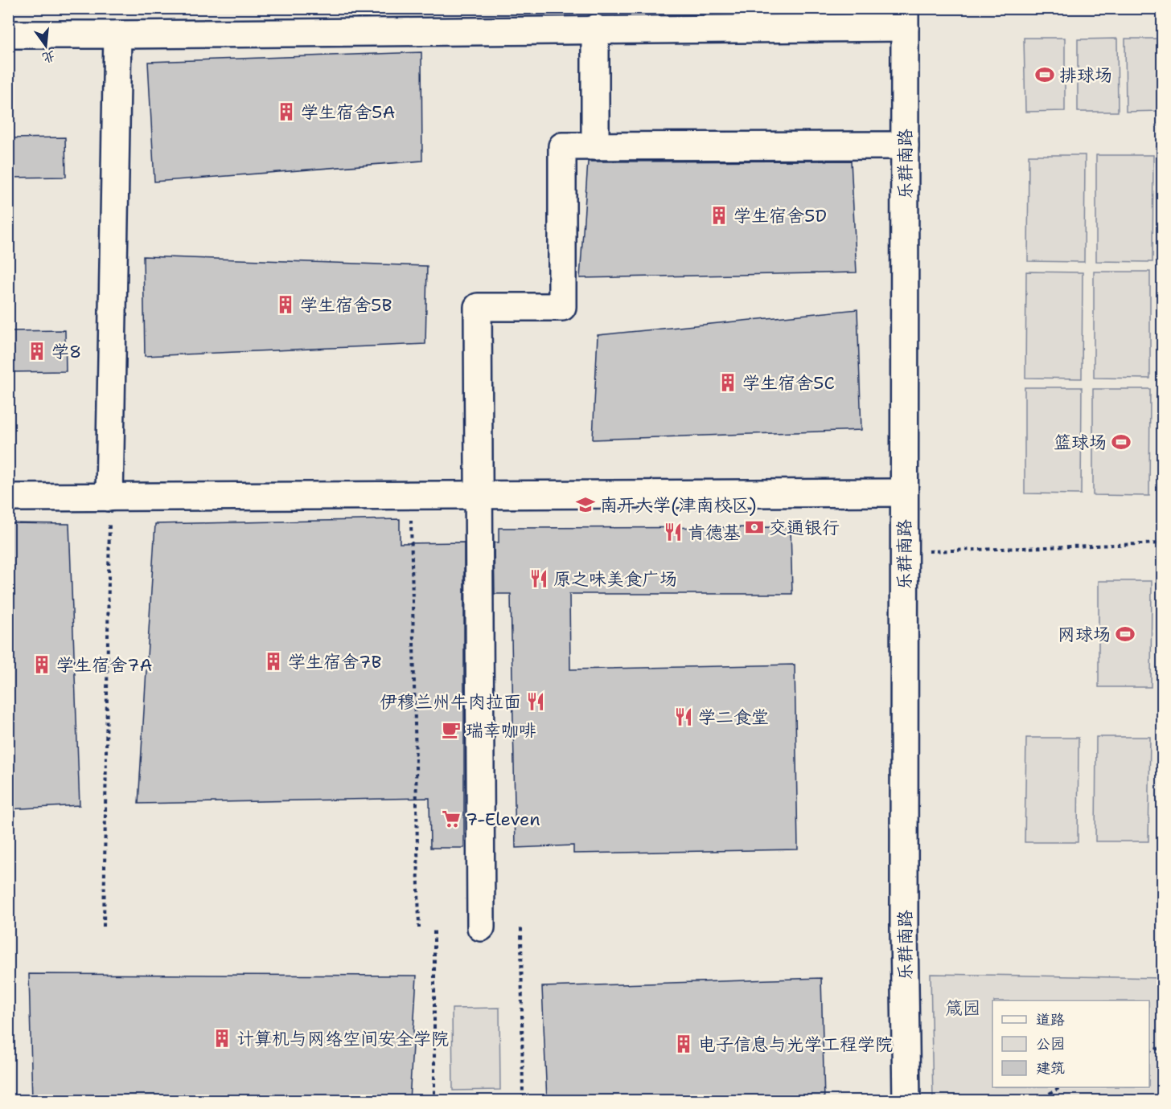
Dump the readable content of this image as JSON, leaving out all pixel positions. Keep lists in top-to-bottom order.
{
  "streets": {
    "street": ["乐群南路"]
  },
  "parks": ["箴园"],
  "places": {
    "sports": ["排球场", "篮球场", "网球场"],
    "building": [
      "学生宿舍5A",
      "学生宿舍5D",
      "学生宿舍5B",
      "学8",
      "学生宿舍5C",
      "学生宿舍7B",
      "学生宿舍7A",
      "计算机与网络空间安全学院",
      "电子信息与光学工程学院"
    ],
    "school or university": ["南开大学(津南校区)"],
    "bank": ["交通银行"],
    "restaurant": [
      "肯德基",
      "原之味美食广场",
      "伊穆兰州牛肉拉面",
      "学二食堂"
    ],
    "cafe": ["瑞幸咖啡"],
    "supermarket": ["7-Eleven"]
  },
  "legend": ["道路", "公园", "建筑"],
  "north": "bottom"
}
